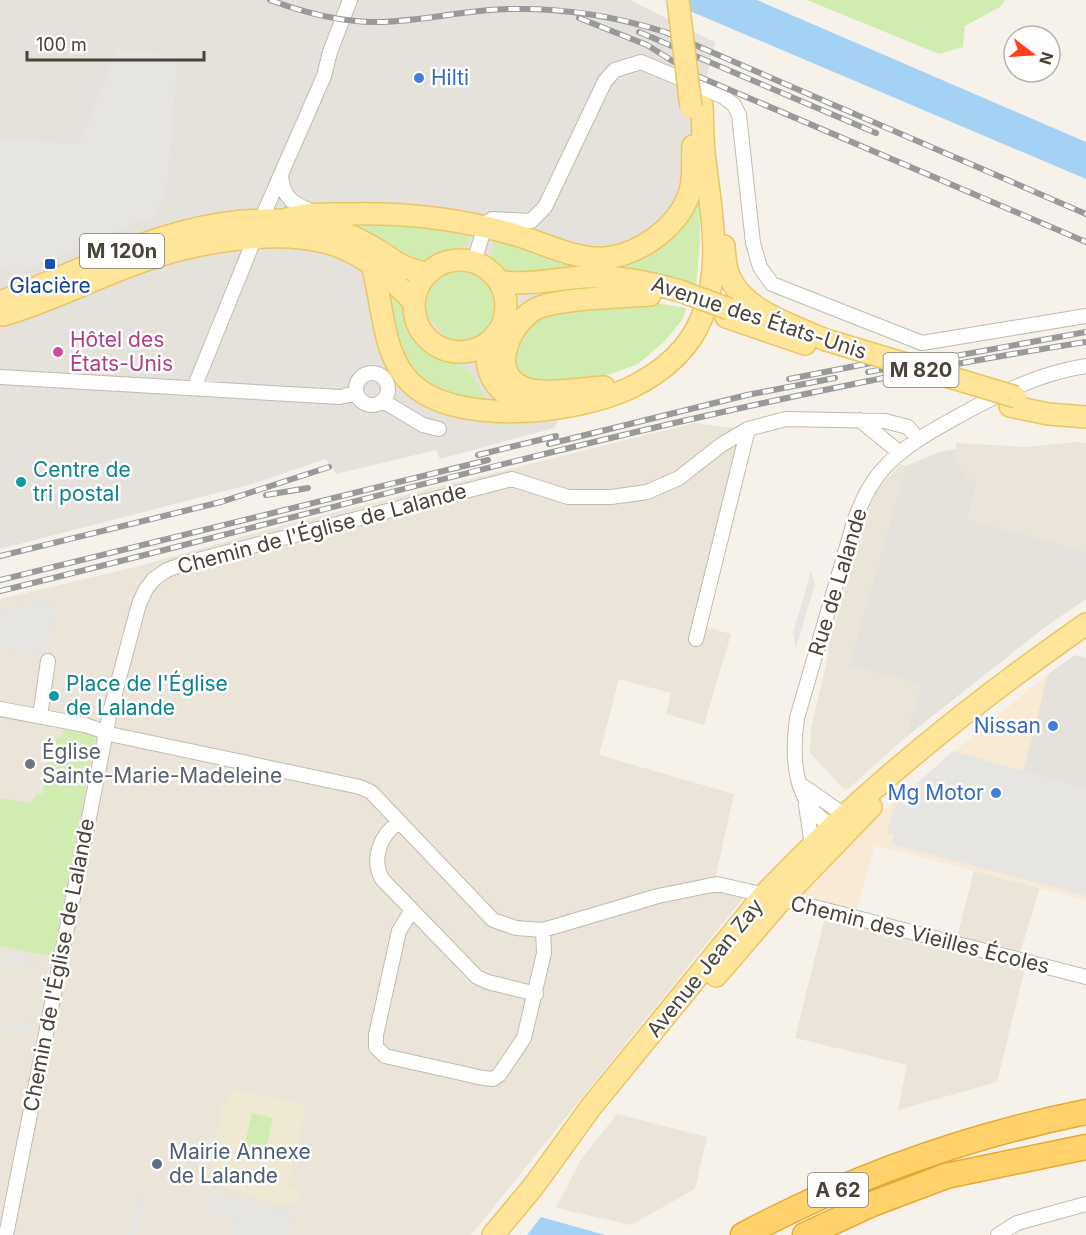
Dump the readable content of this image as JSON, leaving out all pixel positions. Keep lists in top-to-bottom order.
{
  "streets": {
    "highway": ["A 62"],
    "main road": [
      "M 120n",
      "Avenue des États-Unis",
      "M 820",
      "Avenue Jean Zay"
    ],
    "street": ["Chemin de l'Église de Lalande", "Rue de Lalande", "Chemin des Vieilles Écoles"]
  },
  "crossings": [
    ["M 120n", "Avenue des États-Unis"],
    ["Chemin de l'Église de Lalande", "Rue de Lalande"],
    ["Chemin de l'Église de Lalande", "Chemin des Vieilles Écoles"],
    ["Rue de Lalande", "Avenue Jean Zay"],
    ["Chemin des Vieilles Écoles", "Avenue Jean Zay"]
  ],
  "places": {
    "other": [
      "Hilti",
      "Hôtel des États-Unis",
      "Centre de tri postal",
      "Place de l'Église de Lalande",
      "Nissan",
      "Église Sainte-Marie-Madeleine",
      "Mg Motor",
      "Mairie Annexe de Lalande"
    ],
    "transit": ["Glacière"]
  },
  "scale_bar": "100 m",
  "north": "right"
}
